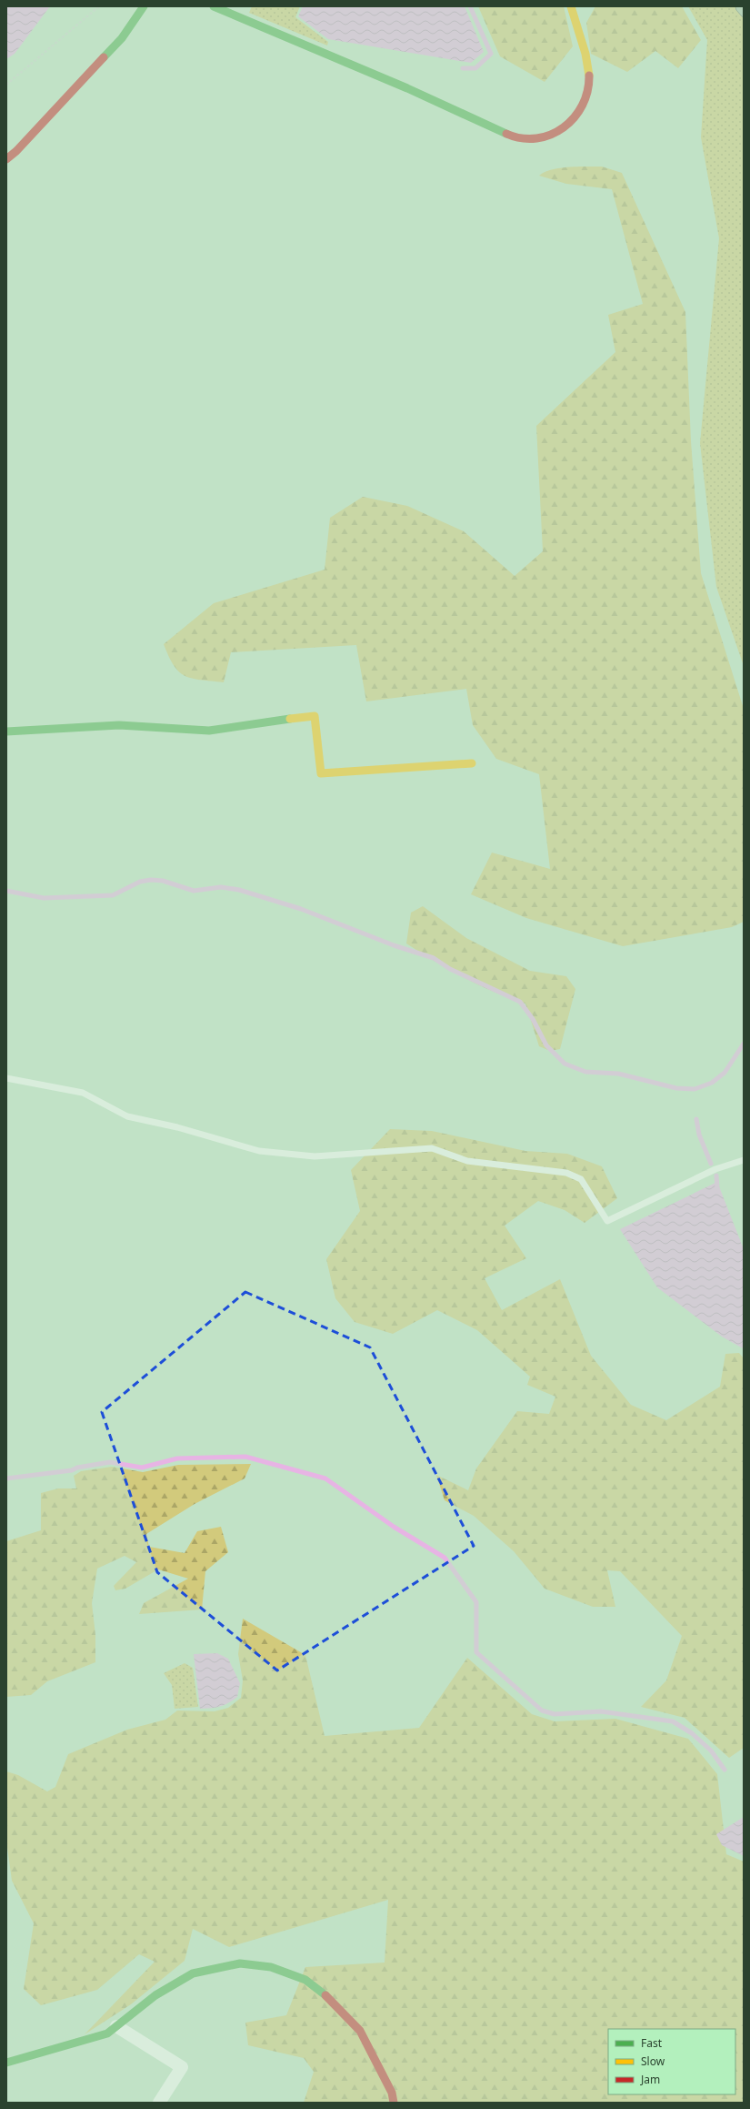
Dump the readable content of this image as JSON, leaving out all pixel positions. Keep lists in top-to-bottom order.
{
  "legend": ["Fast", "Slow", "Jam"]
}
